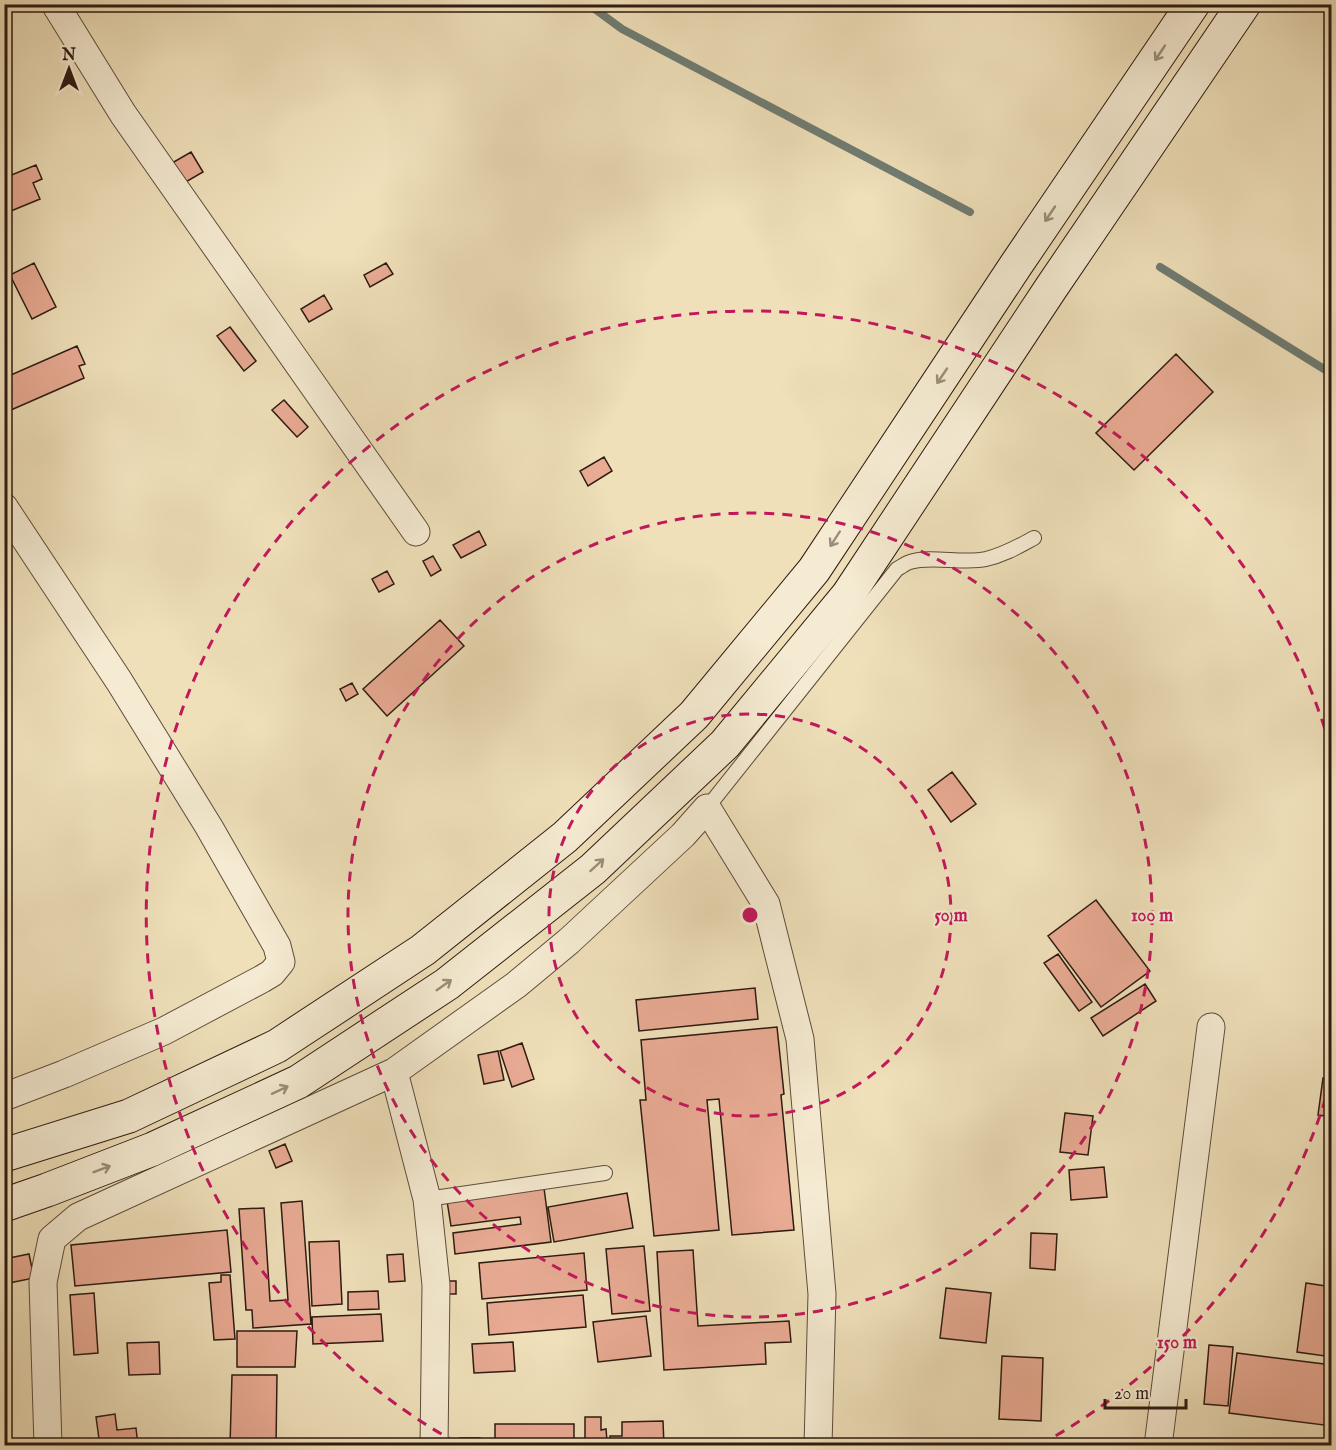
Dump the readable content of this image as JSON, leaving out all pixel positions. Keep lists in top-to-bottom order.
{
  "scale_bar": "20 m",
  "north": "top",
  "rings": ["50 m", "100 m", "150 m"]
}
